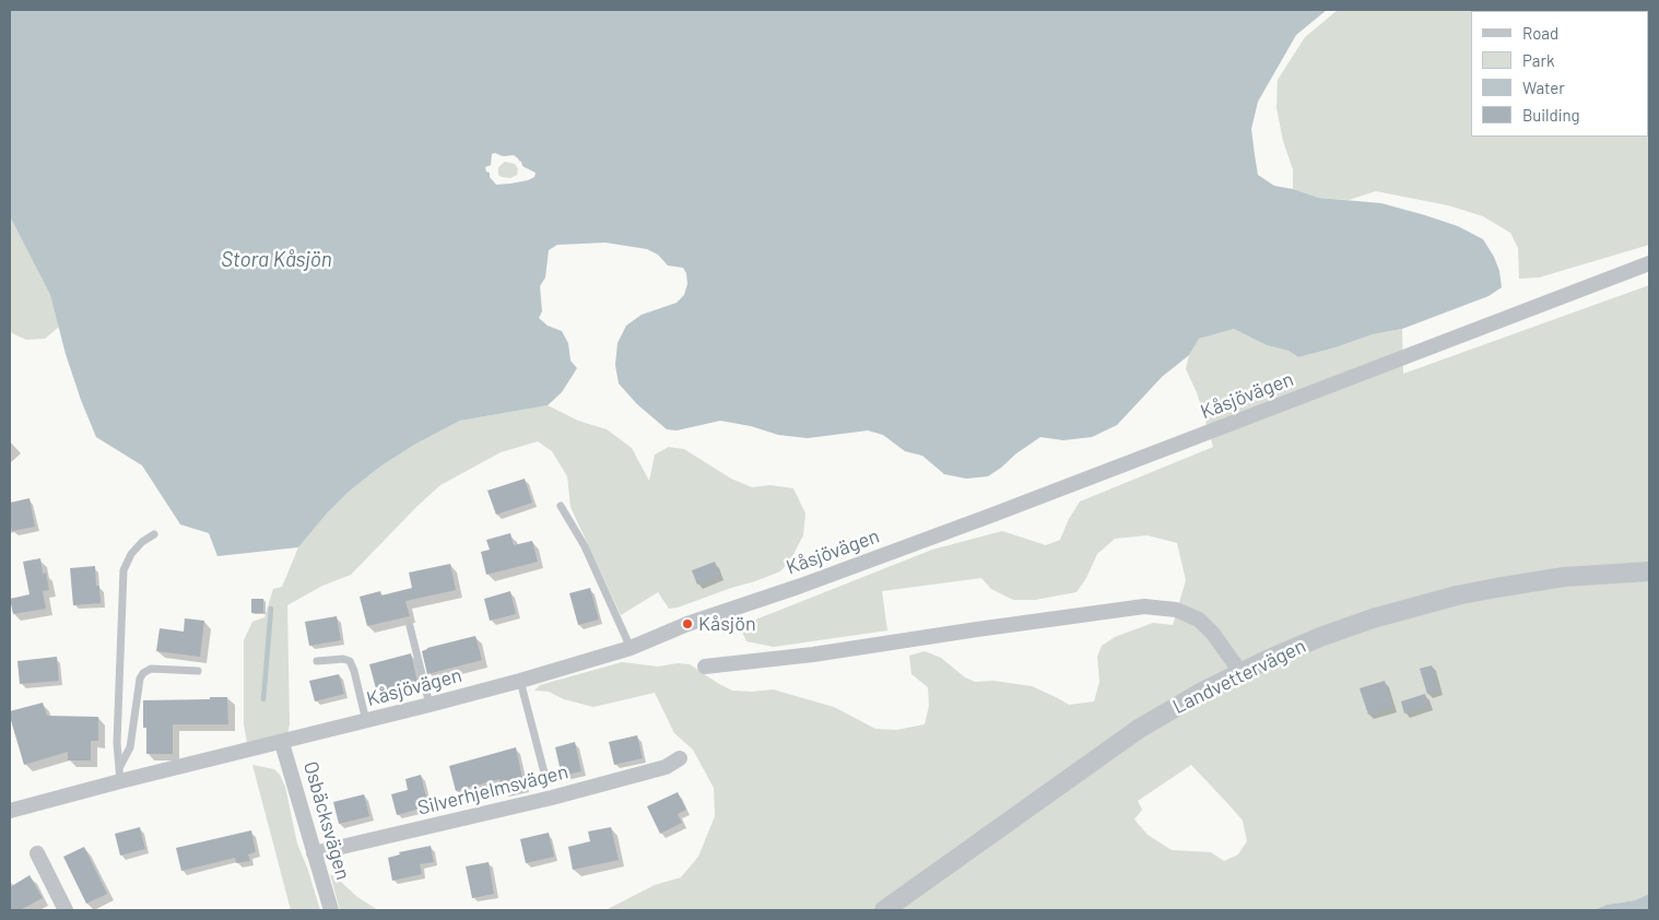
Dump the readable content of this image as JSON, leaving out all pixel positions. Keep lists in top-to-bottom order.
{
  "streets": {
    "street": [
      "Kåsjövägen",
      "Landvettervägen",
      "Silverhjelmsvägen",
      "Osbäcksvägen"
    ]
  },
  "crossings": [
    ["Kåsjövägen", "Osbäcksvägen"],
    ["Silverhjelmsvägen", "Osbäcksvägen"]
  ],
  "water": ["Stora Kåsjön"],
  "places": ["Kåsjön"],
  "legend": [
    "Road",
    "Park",
    "Water",
    "Building"
  ]
}
